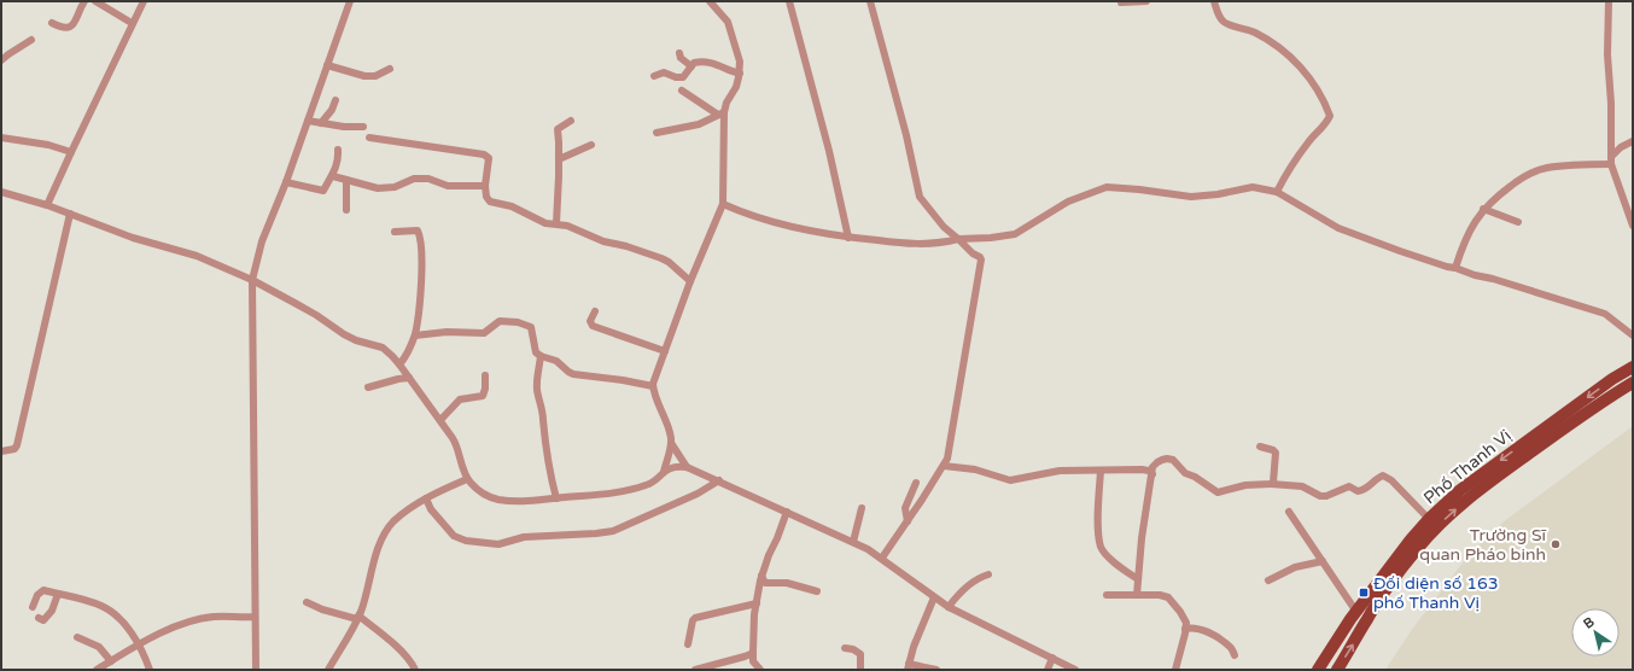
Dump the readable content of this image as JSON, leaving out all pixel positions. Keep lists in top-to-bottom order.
{
  "streets": {
    "main road": ["Phố Thanh Vị"]
  },
  "places": {
    "other": ["Trường Sĩ quan Pháo binh"],
    "transit": ["Đối diện số 163 phố Thanh Vị"]
  },
  "north": "top left"
}
